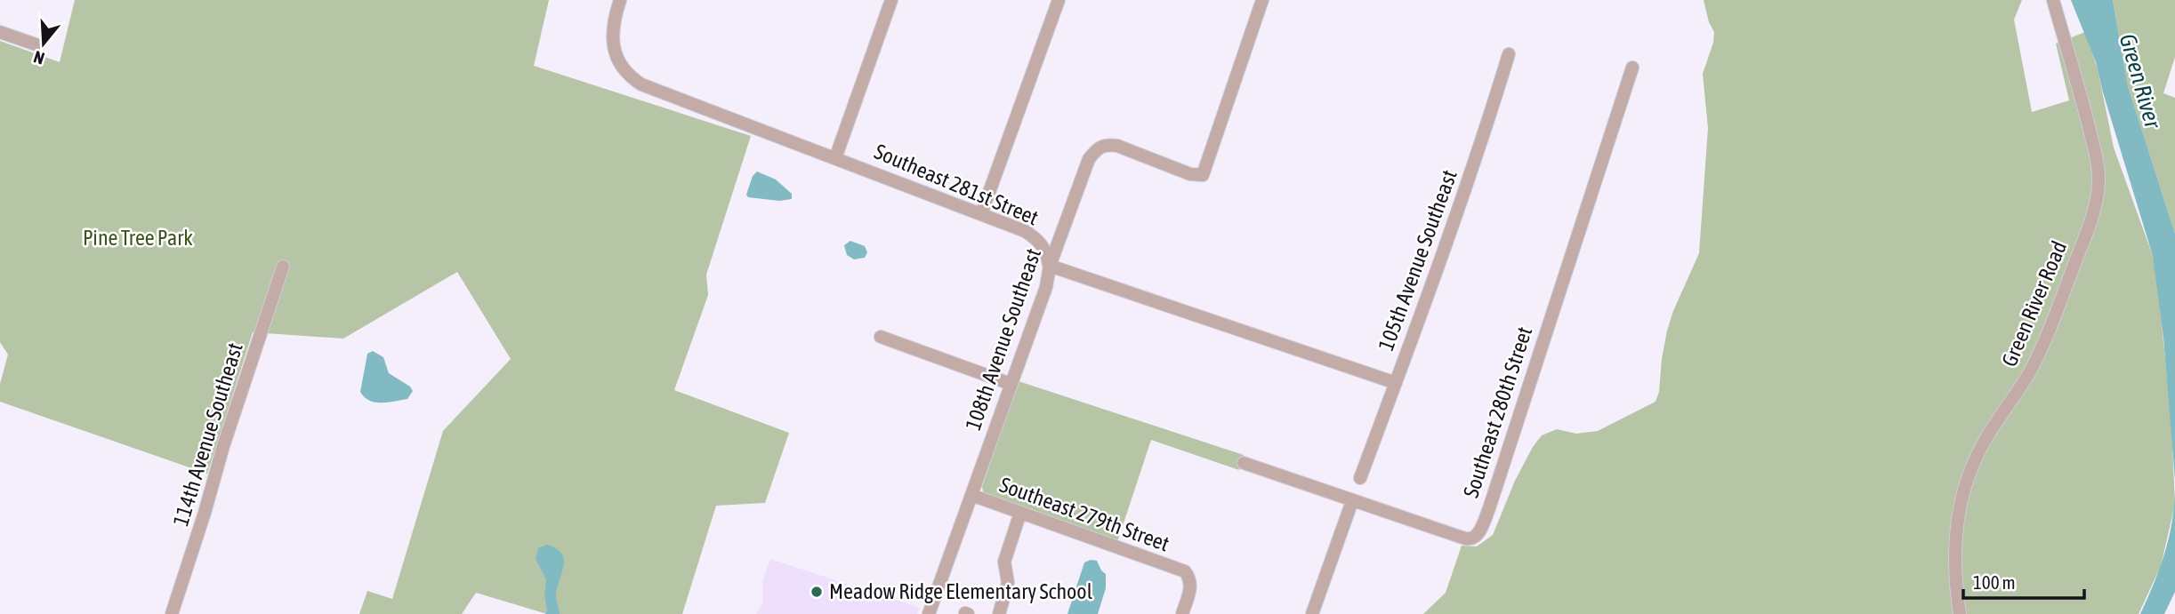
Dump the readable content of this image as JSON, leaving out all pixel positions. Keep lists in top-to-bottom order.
{
  "streets": {
    "street": [
      "Southeast 281st Street",
      "105th Avenue Southeast",
      "Green River Road",
      "108th Avenue Southeast",
      "Southeast 280th Street",
      "114th Avenue Southeast",
      "Southeast 279th Street"
    ]
  },
  "crossings": [
    ["Southeast 281st Street", "108th Avenue Southeast"],
    ["108th Avenue Southeast", "Southeast 279th Street"]
  ],
  "water": ["Green River"],
  "parks": ["Pine Tree Park"],
  "places": ["Meadow Ridge Elementary School"],
  "scale_bar": "100 m",
  "north": "bottom"
}
